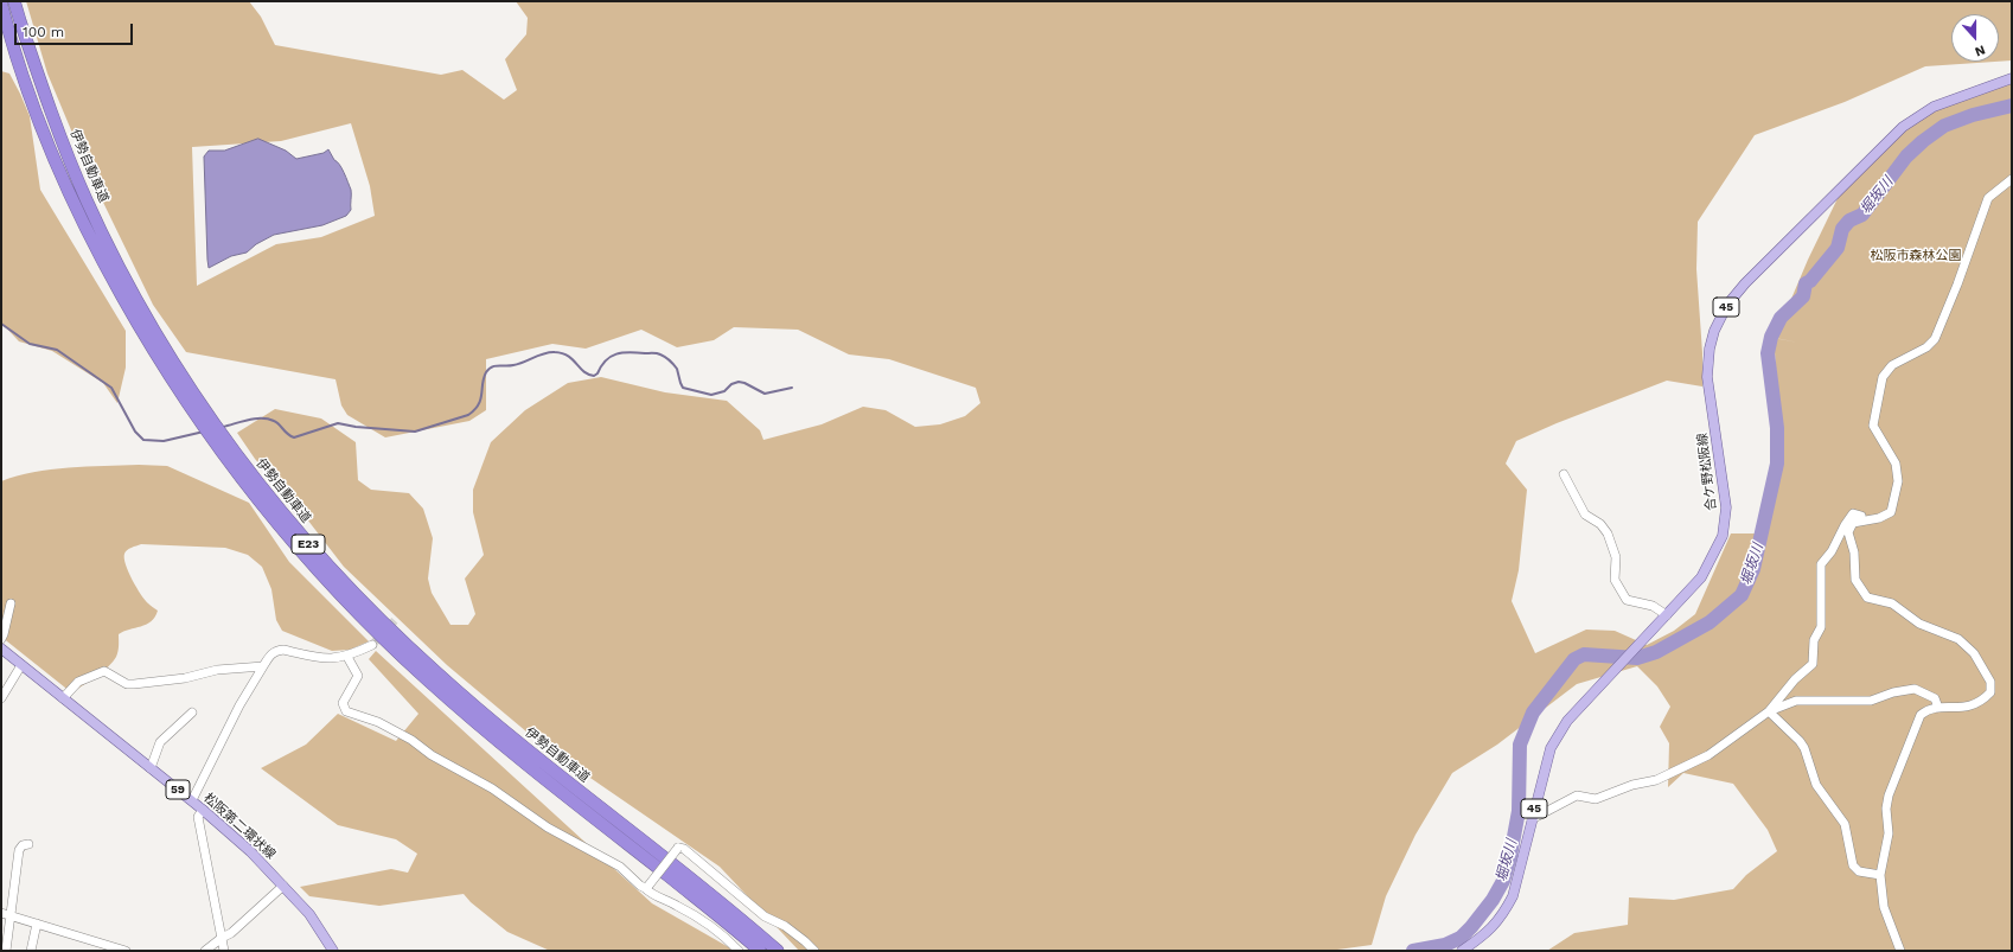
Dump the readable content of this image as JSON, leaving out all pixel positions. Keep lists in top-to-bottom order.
{
  "streets": {
    "highway": ["伊勢自動車道", "E23"],
    "main road": [
      "45",
      "合ケ野松阪線",
      "59",
      "松阪第二環状線"
    ]
  },
  "water": ["堀坂川"],
  "parks": ["松阪市森林公園"],
  "scale_bar": "100 m",
  "north": "bottom"
}
